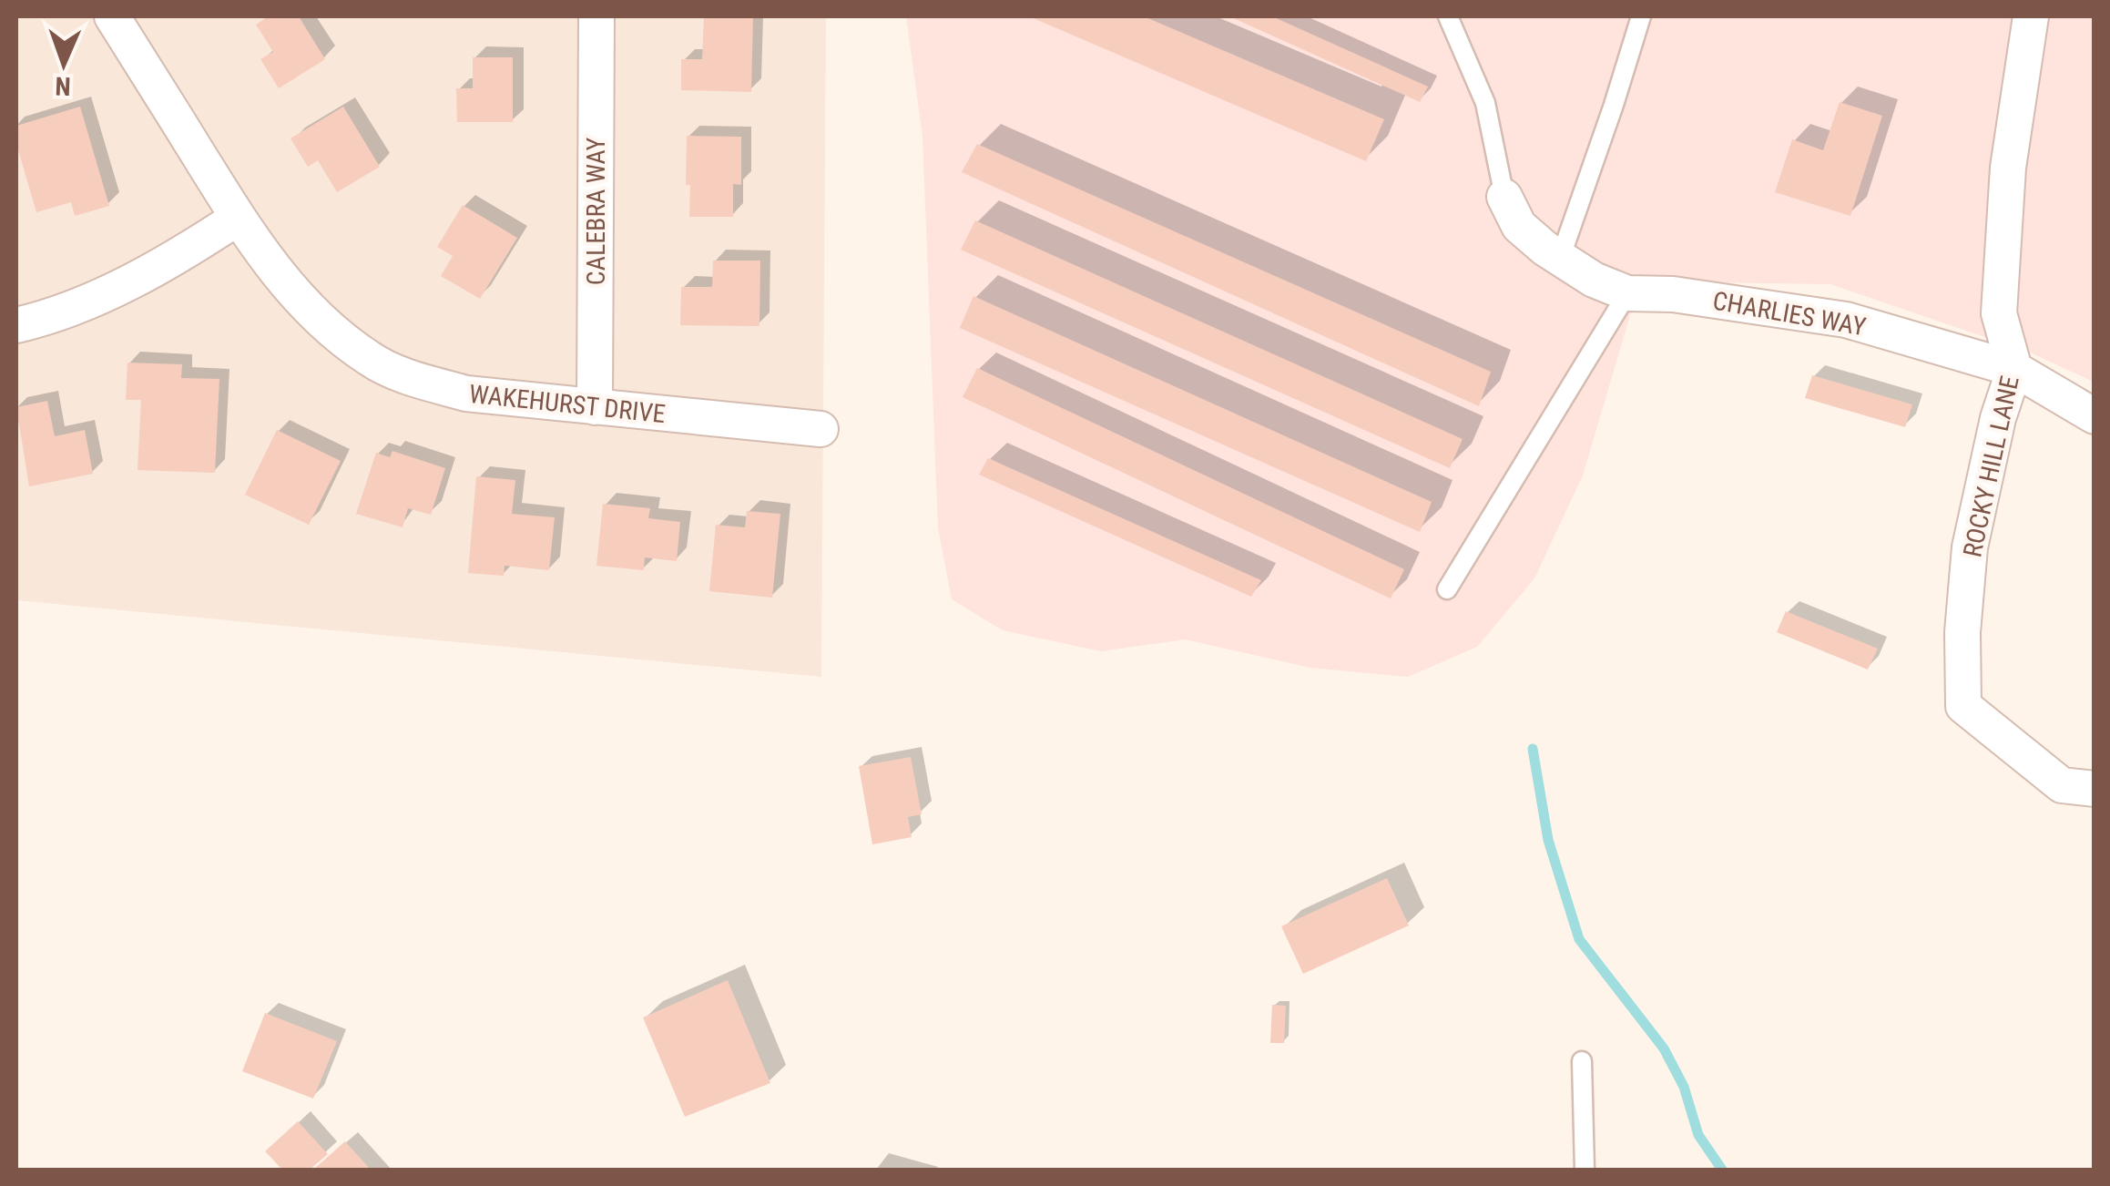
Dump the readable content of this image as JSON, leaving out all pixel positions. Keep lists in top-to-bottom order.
{
  "streets": {
    "street": [
      "CALEBRA WAY",
      "CHARLIES WAY",
      "WAKEHURST DRIVE",
      "ROCKY HILL LANE"
    ]
  },
  "crossings": [
    ["CALEBRA WAY", "WAKEHURST DRIVE"],
    ["CHARLIES WAY", "ROCKY HILL LANE"]
  ],
  "north": "bottom"
}
